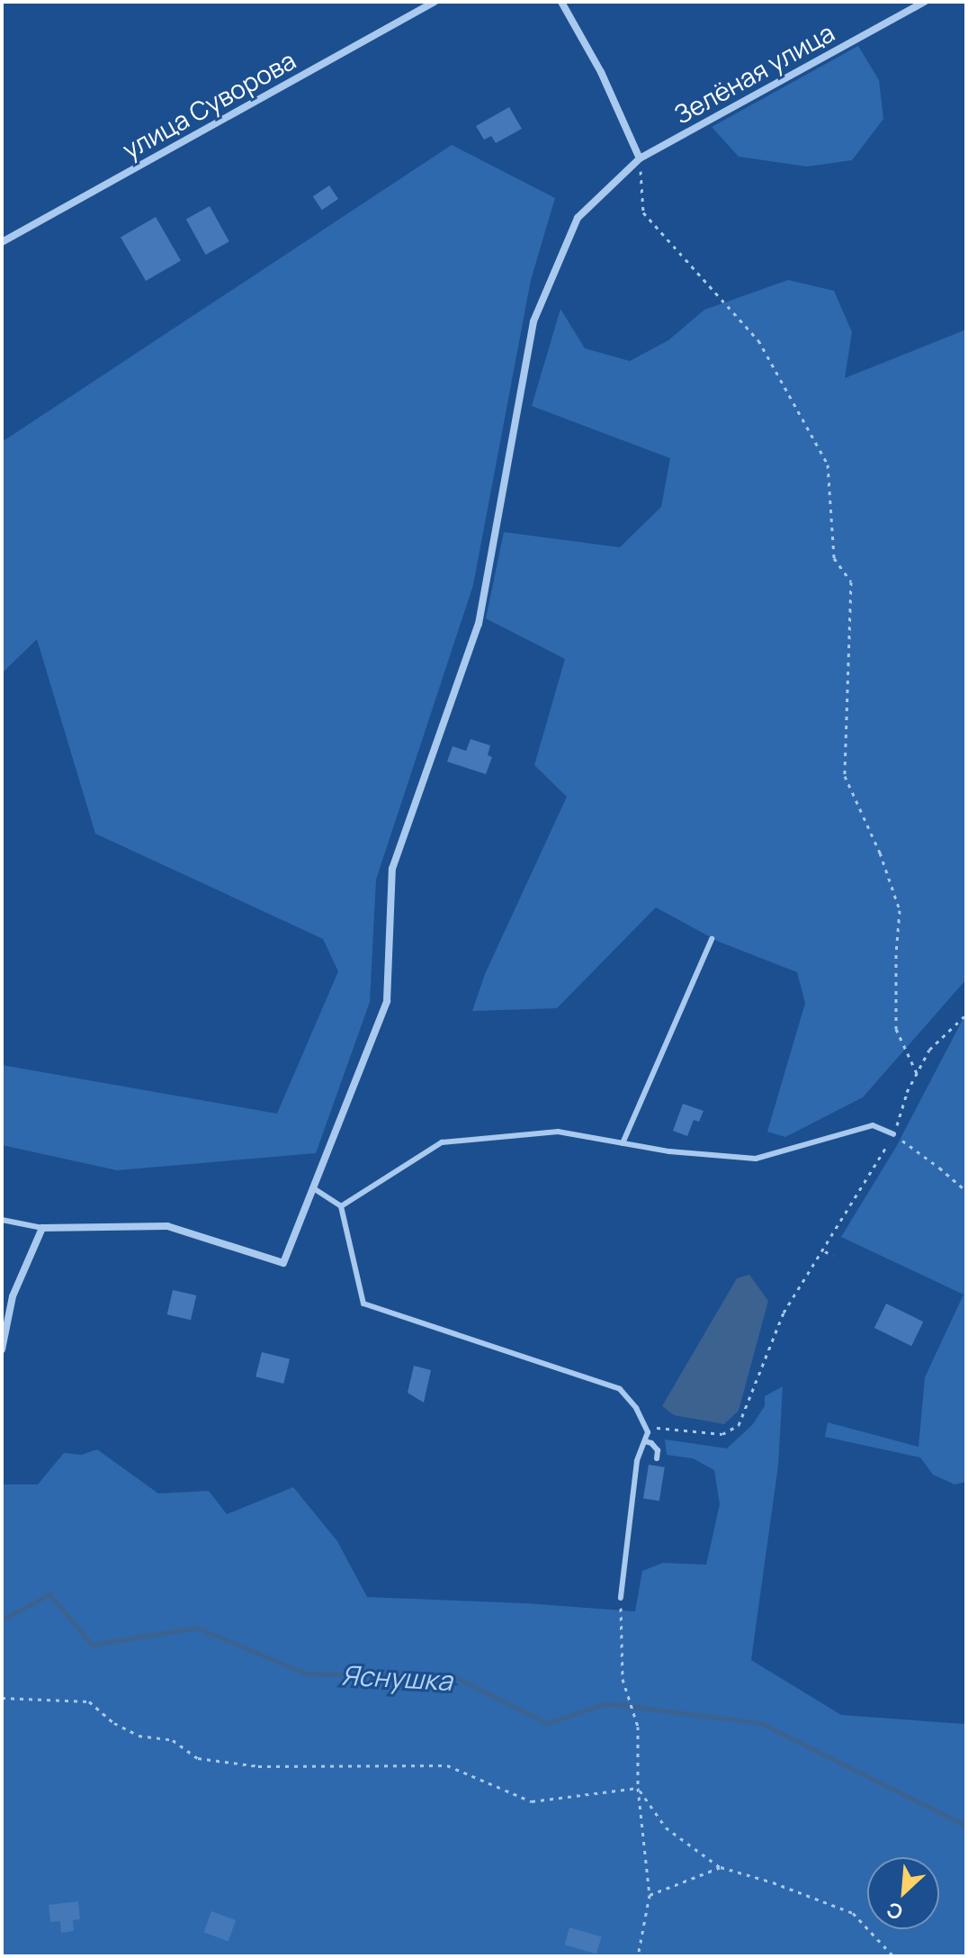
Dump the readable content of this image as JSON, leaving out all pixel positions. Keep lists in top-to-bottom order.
{
  "streets": {
    "street": ["Зелёная улица", "улица Суворова"]
  },
  "water": ["Яснушка"],
  "north": "bottom left"
}
